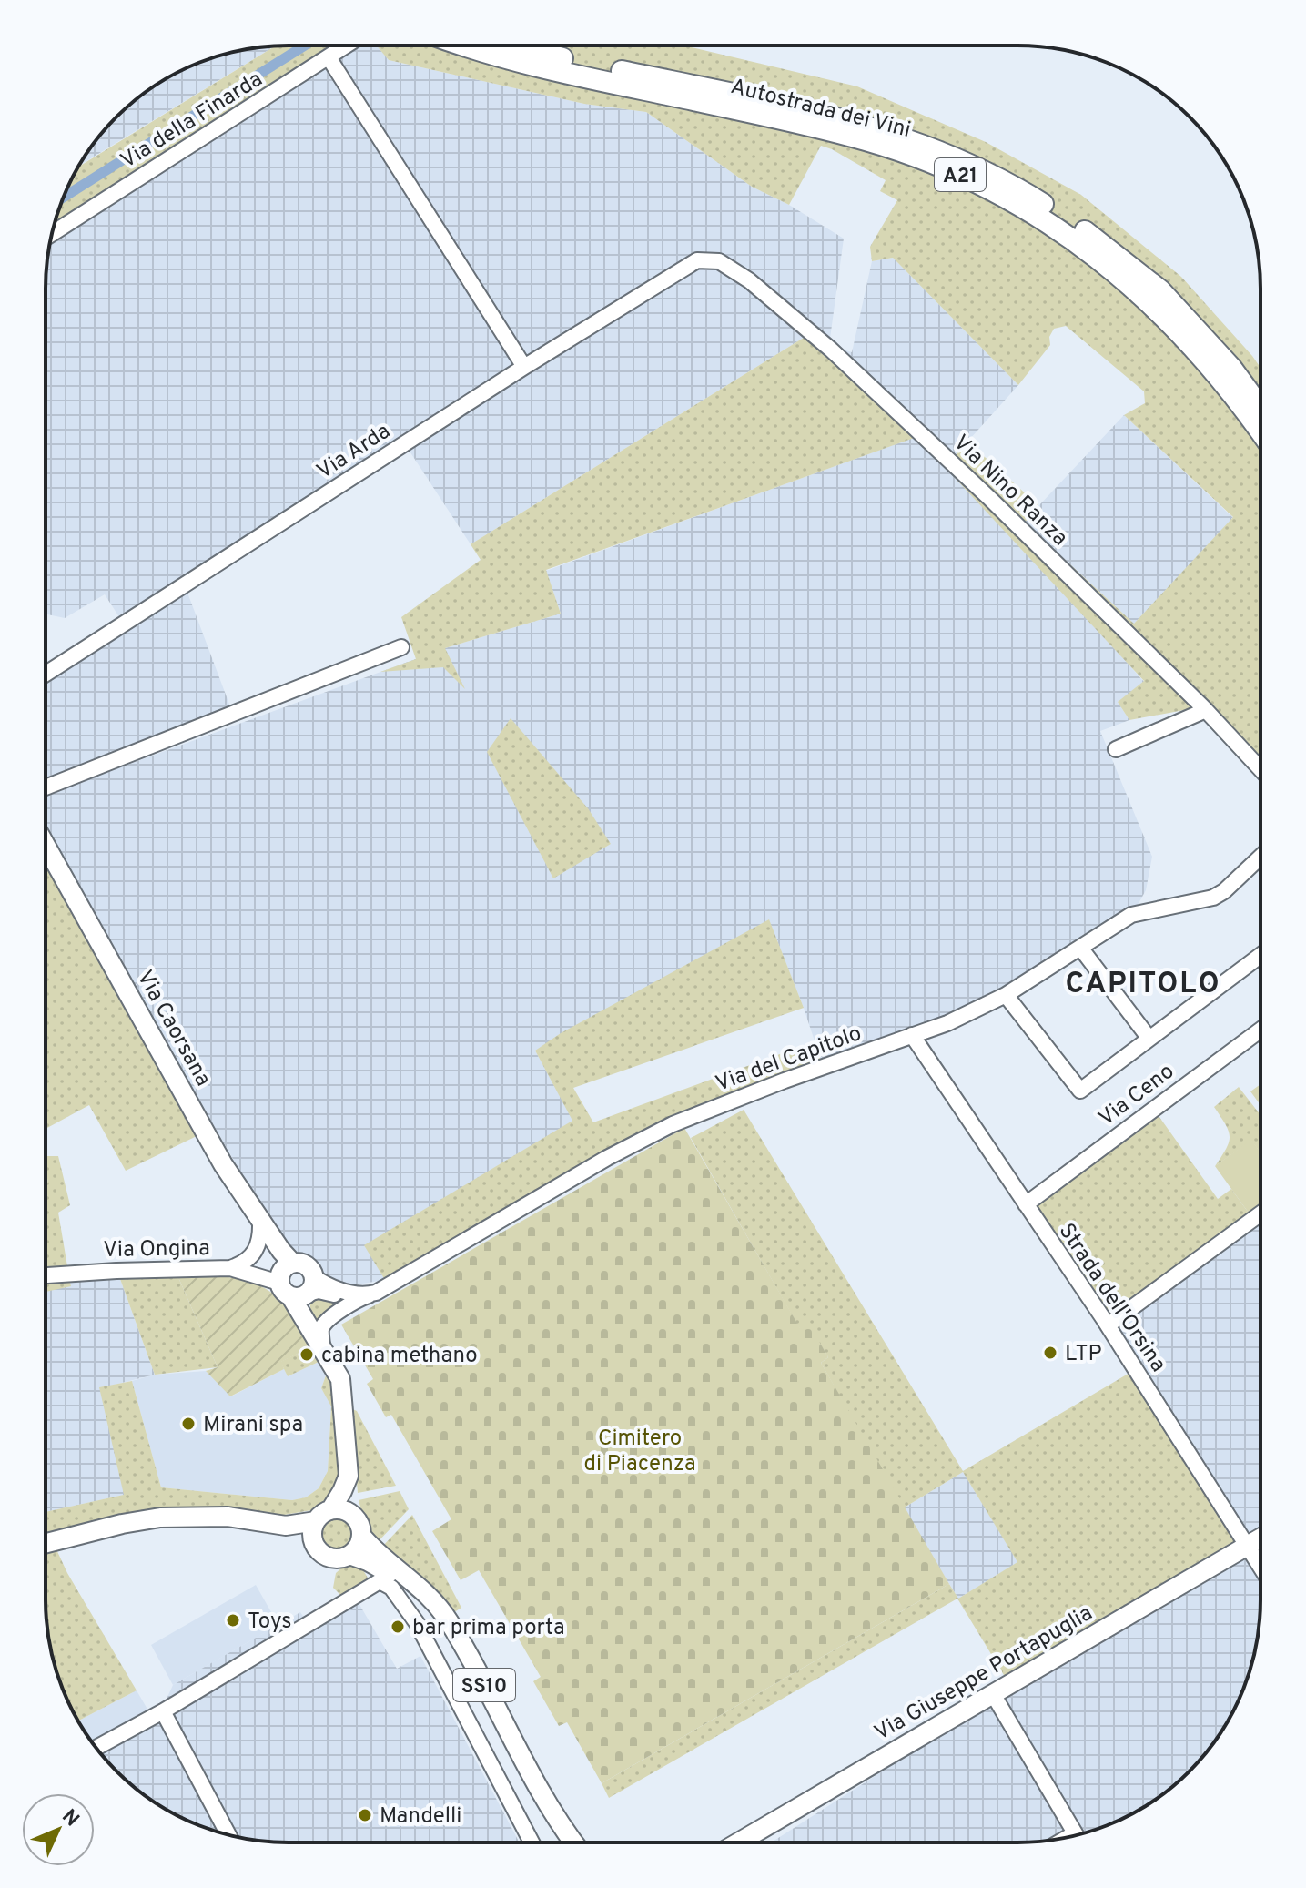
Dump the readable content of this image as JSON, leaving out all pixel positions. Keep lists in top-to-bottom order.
{
  "streets": {
    "highway": ["Autostrada dei Vini", "A21"],
    "main road": ["Via Caorsana", "Via Giuseppe Portapuglia", "SS10"],
    "street": [
      "Via della Finarda",
      "Via Arda",
      "Via Nino Ranza",
      "Via del Capitolo",
      "Via Ceno",
      "Via Ongina",
      "Strada dell'Orsina"
    ]
  },
  "crossings": [
    ["Via Arda", "Via Nino Ranza"],
    ["Via Caorsana", "Via del Capitolo"],
    ["Via Caorsana", "Via Ongina"],
    ["Via del Capitolo", "Via Ongina"],
    ["Via del Capitolo", "Strada dell'Orsina"],
    ["Via Ceno", "Strada dell'Orsina"],
    ["Strada dell'Orsina", "Via Giuseppe Portapuglia"]
  ],
  "districts": ["CAPITOLO"],
  "parks": ["Cimitero di Piacenza"],
  "places": [
    "LTP",
    "cabina methano",
    "Mirani spa",
    "Toys",
    "bar prima porta",
    "Mandelli"
  ],
  "north": "top right"
}
